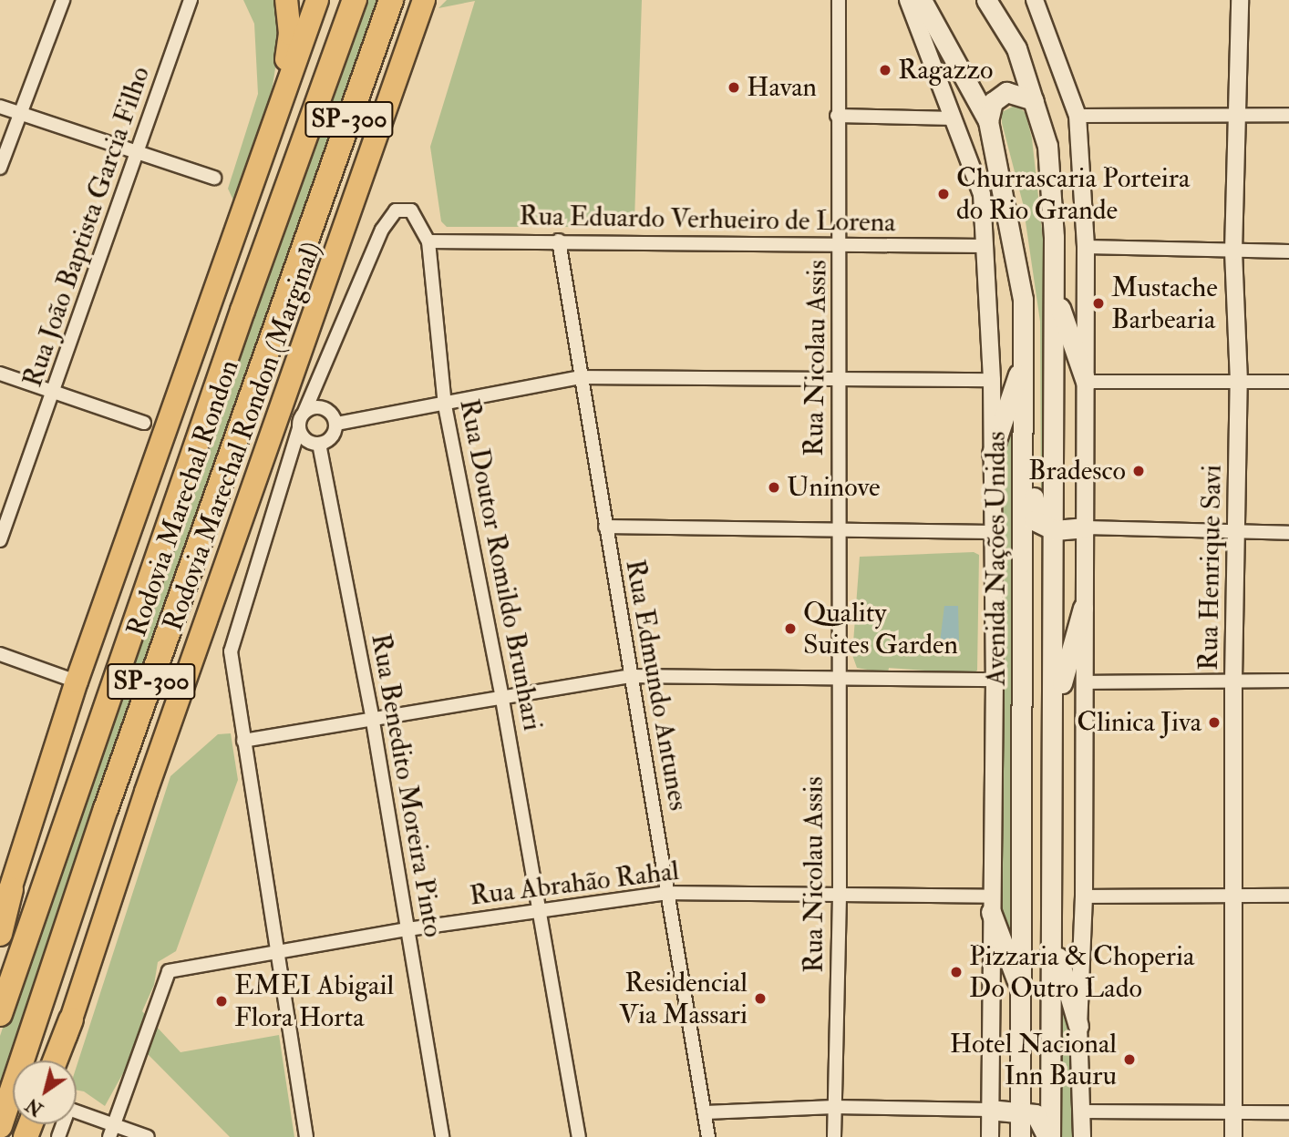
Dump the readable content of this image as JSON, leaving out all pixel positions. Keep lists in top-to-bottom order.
{
  "streets": {
    "highway": ["SP-300", "Rodovia Marechal Rondon (Marginal)", "Rodovia Marechal Rondon"],
    "main road": ["Avenida Nações Unidas"],
    "street": [
      "Rua Eduardo Verhueiro de Lorena",
      "Rua João Baptista Garcia Filho",
      "Rua Nicolau Assis",
      "Rua Doutor Romildo Brunhari",
      "Rua Henrique Savi",
      "Rua Edmundo Antunes",
      "Rua Benedito Moreira Pinto",
      "Rua Abrahão Rahal"
    ]
  },
  "crossings": [
    ["Rua Eduardo Verhueiro de Lorena", "Rua Nicolau Assis"],
    ["Rua Eduardo Verhueiro de Lorena", "Avenida Nações Unidas"],
    ["Rua Eduardo Verhueiro de Lorena", "Rua Doutor Romildo Brunhari"],
    ["Rua Eduardo Verhueiro de Lorena", "Rua Edmundo Antunes"],
    ["Rua Nicolau Assis", "Rua Abrahão Rahal"],
    ["Avenida Nações Unidas", "Rua Abrahão Rahal"],
    ["Rua Doutor Romildo Brunhari", "Rua Benedito Moreira Pinto"],
    ["Rua Doutor Romildo Brunhari", "Rua Abrahão Rahal"],
    ["Rua Edmundo Antunes", "Rua Abrahão Rahal"],
    ["Rua Benedito Moreira Pinto", "Rua Abrahão Rahal"]
  ],
  "places": [
    "Ragazzo",
    "Havan",
    "Churrascaria Porteira do Rio Grande",
    "Mustache Barbearia",
    "Bradesco",
    "Uninove",
    "Quality Suites Garden",
    "Clinica Jiva",
    "Pizzaria & Choperia Do Outro Lado",
    "Residencial Via Massari",
    "EMEI Abigail Flora Horta",
    "Hotel Nacional Inn Bauru"
  ],
  "north": "bottom left"
}
